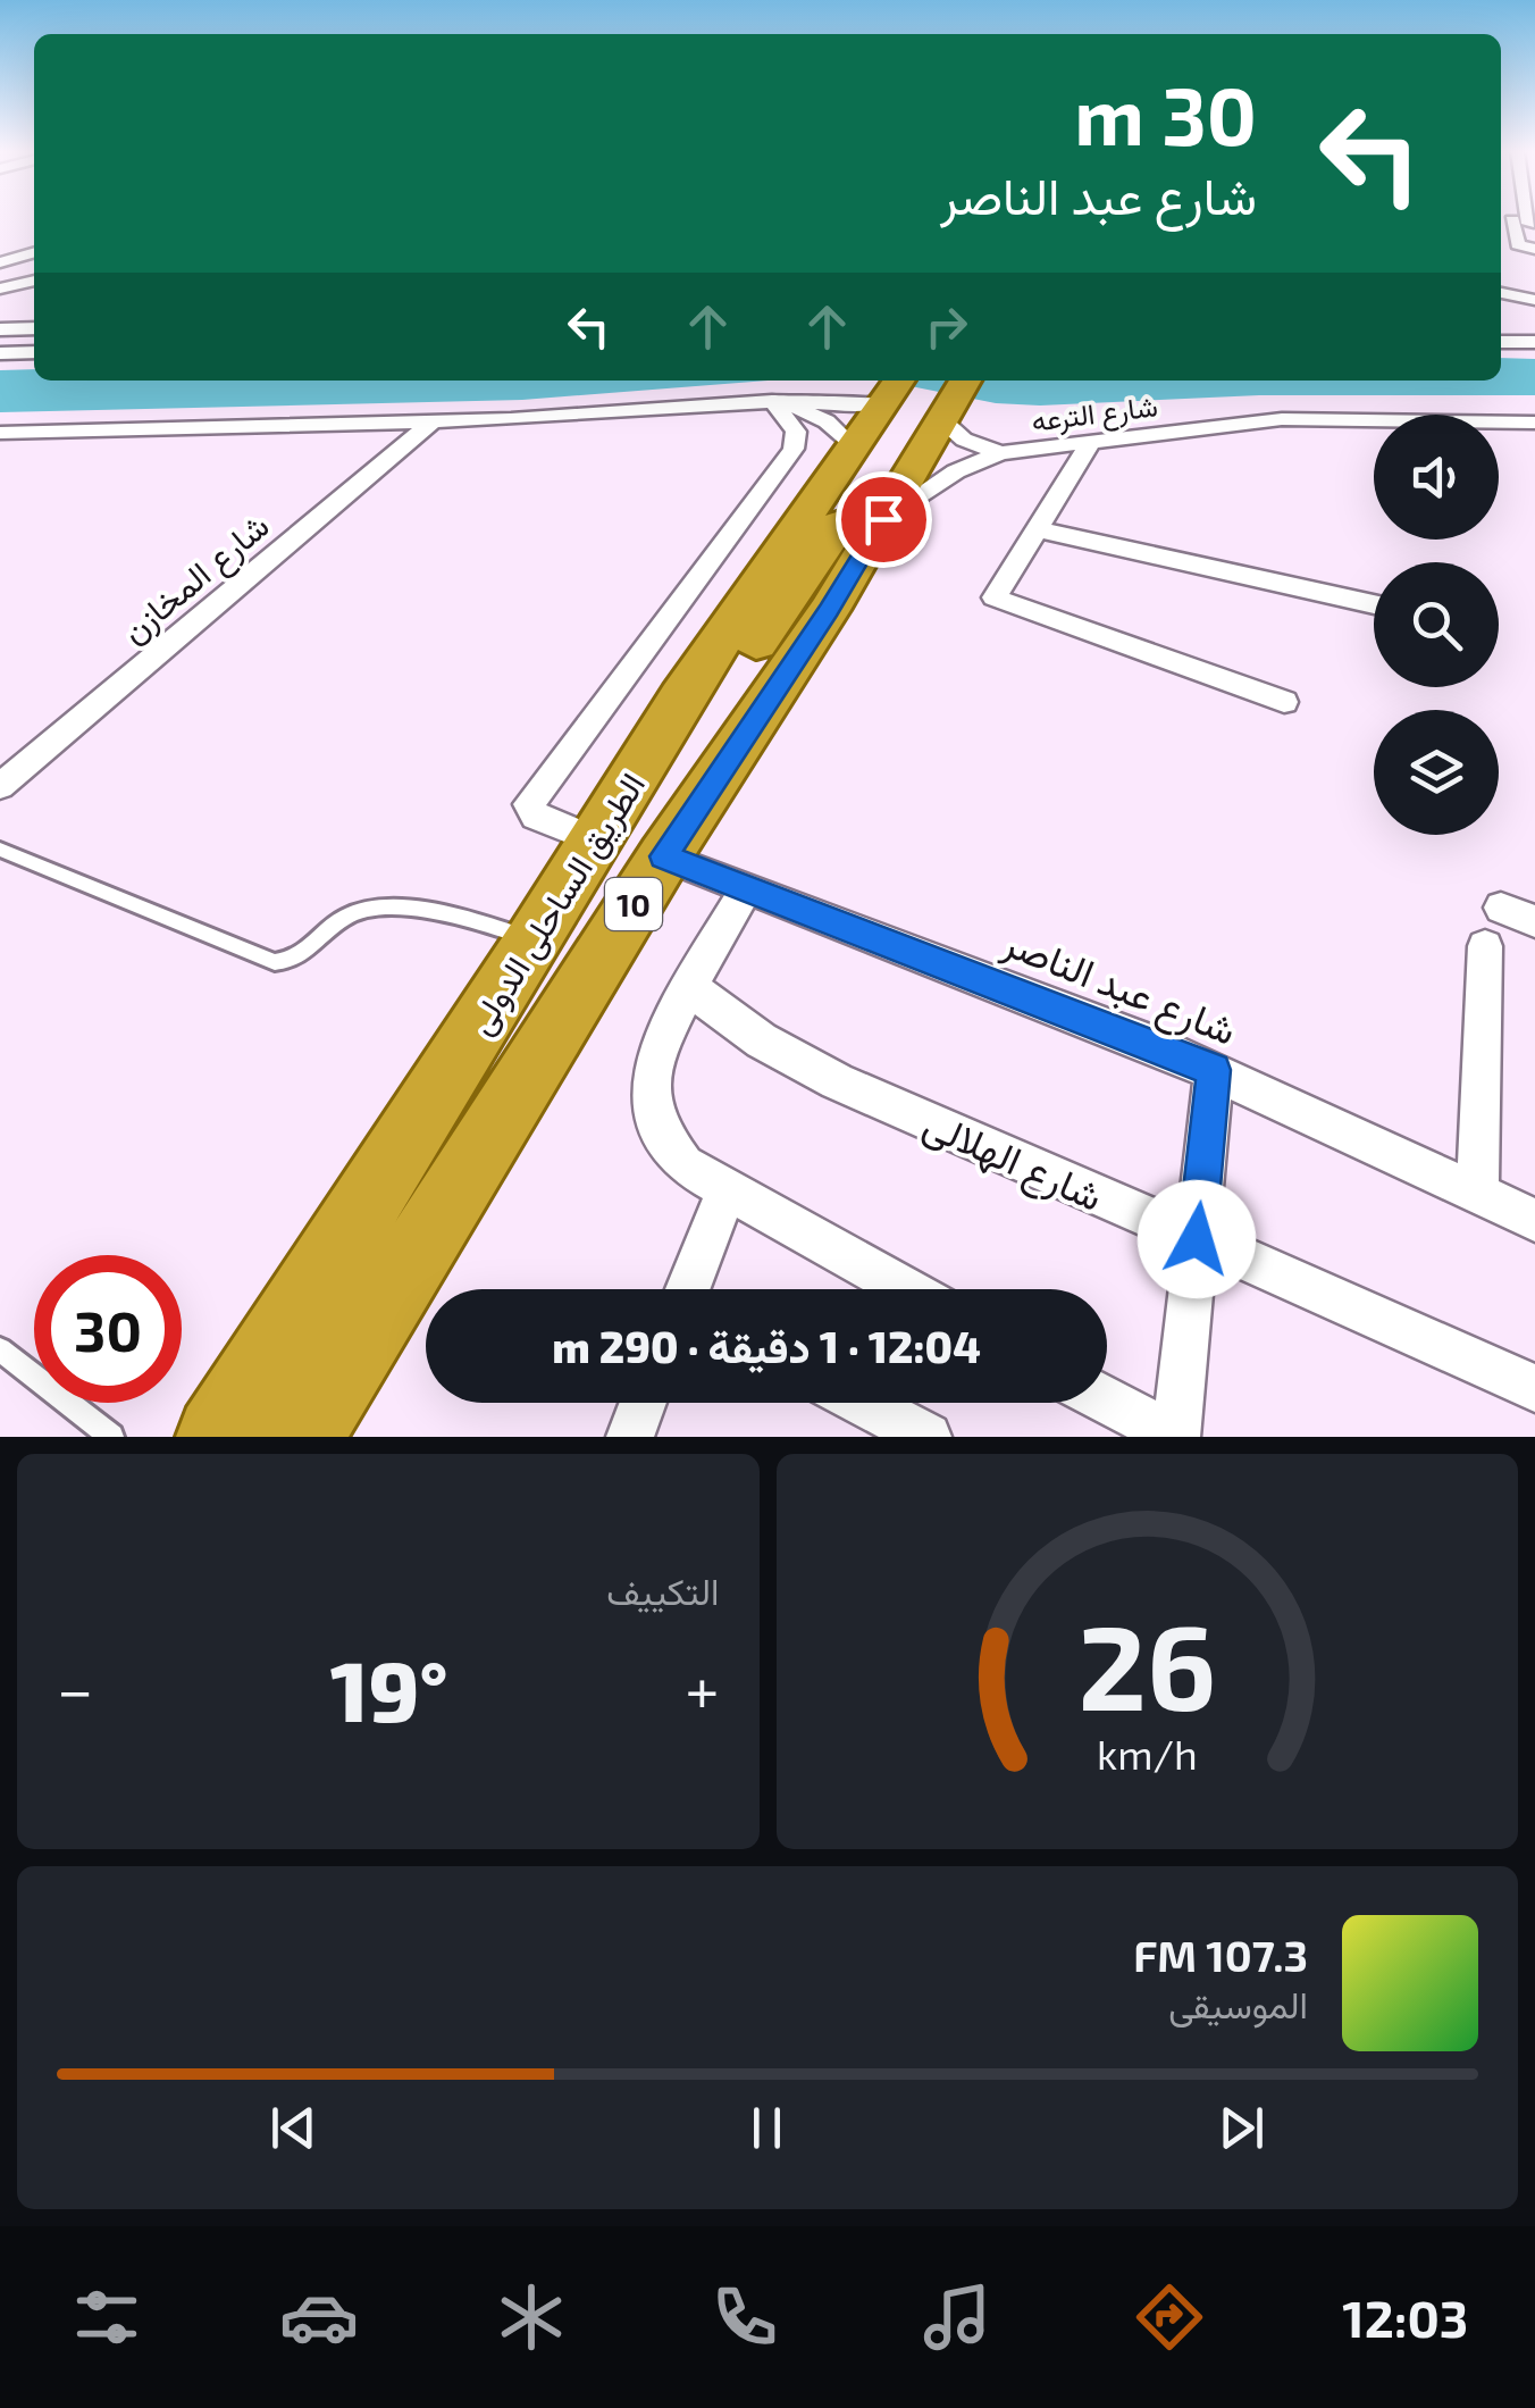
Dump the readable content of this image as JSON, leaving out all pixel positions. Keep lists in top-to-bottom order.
{
  "streets": {
    "highway": ["الطريق الساحلى الدولى", "10"],
    "street": [
      "شارع الترعه",
      "شارع المخازن",
      "شارع عبد الناصر",
      "شارع الهلالى"
    ]
  },
  "crossings": [
    ["شارع الترعه", "الطريق الساحلى الدولى"],
    ["الطريق الساحلى الدولى", "شارع عبد الناصر"]
  ],
  "page": {
    "turn": ["30 m", "شارع عبد الناصر"],
    "limit": "30",
    "trip": "12:04 · 1 دقيقة · 290 m",
    "tile": "التكييف",
    "heat": ["−", "19°", "+"],
    "song": ["107.3 FM", "الموسيقى"],
    "tabs": "12:03",
    "gauge": ["26", "km/h"]
  }
}
